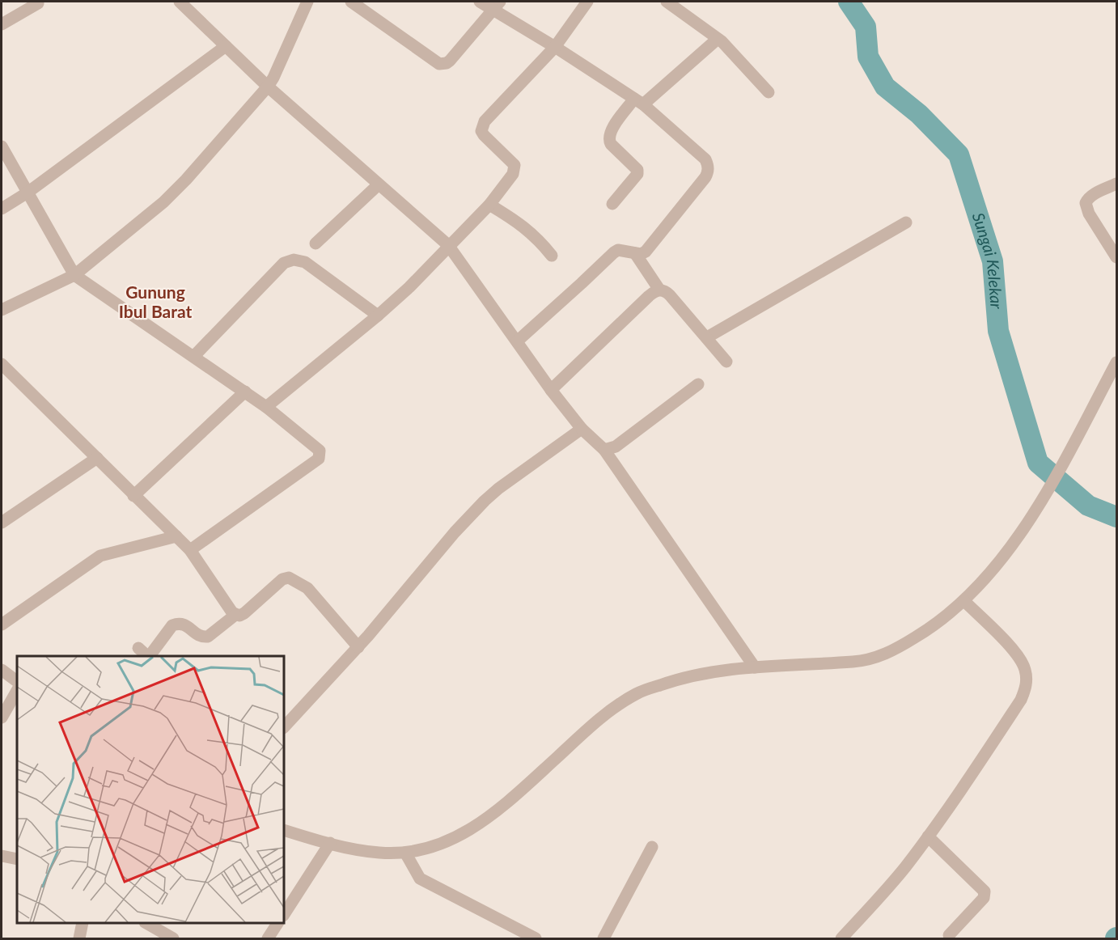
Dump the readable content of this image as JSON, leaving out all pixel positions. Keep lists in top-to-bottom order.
{
  "districts": ["Gunung Ibul Barat"],
  "water": ["Sungai Kelekar"]
}
